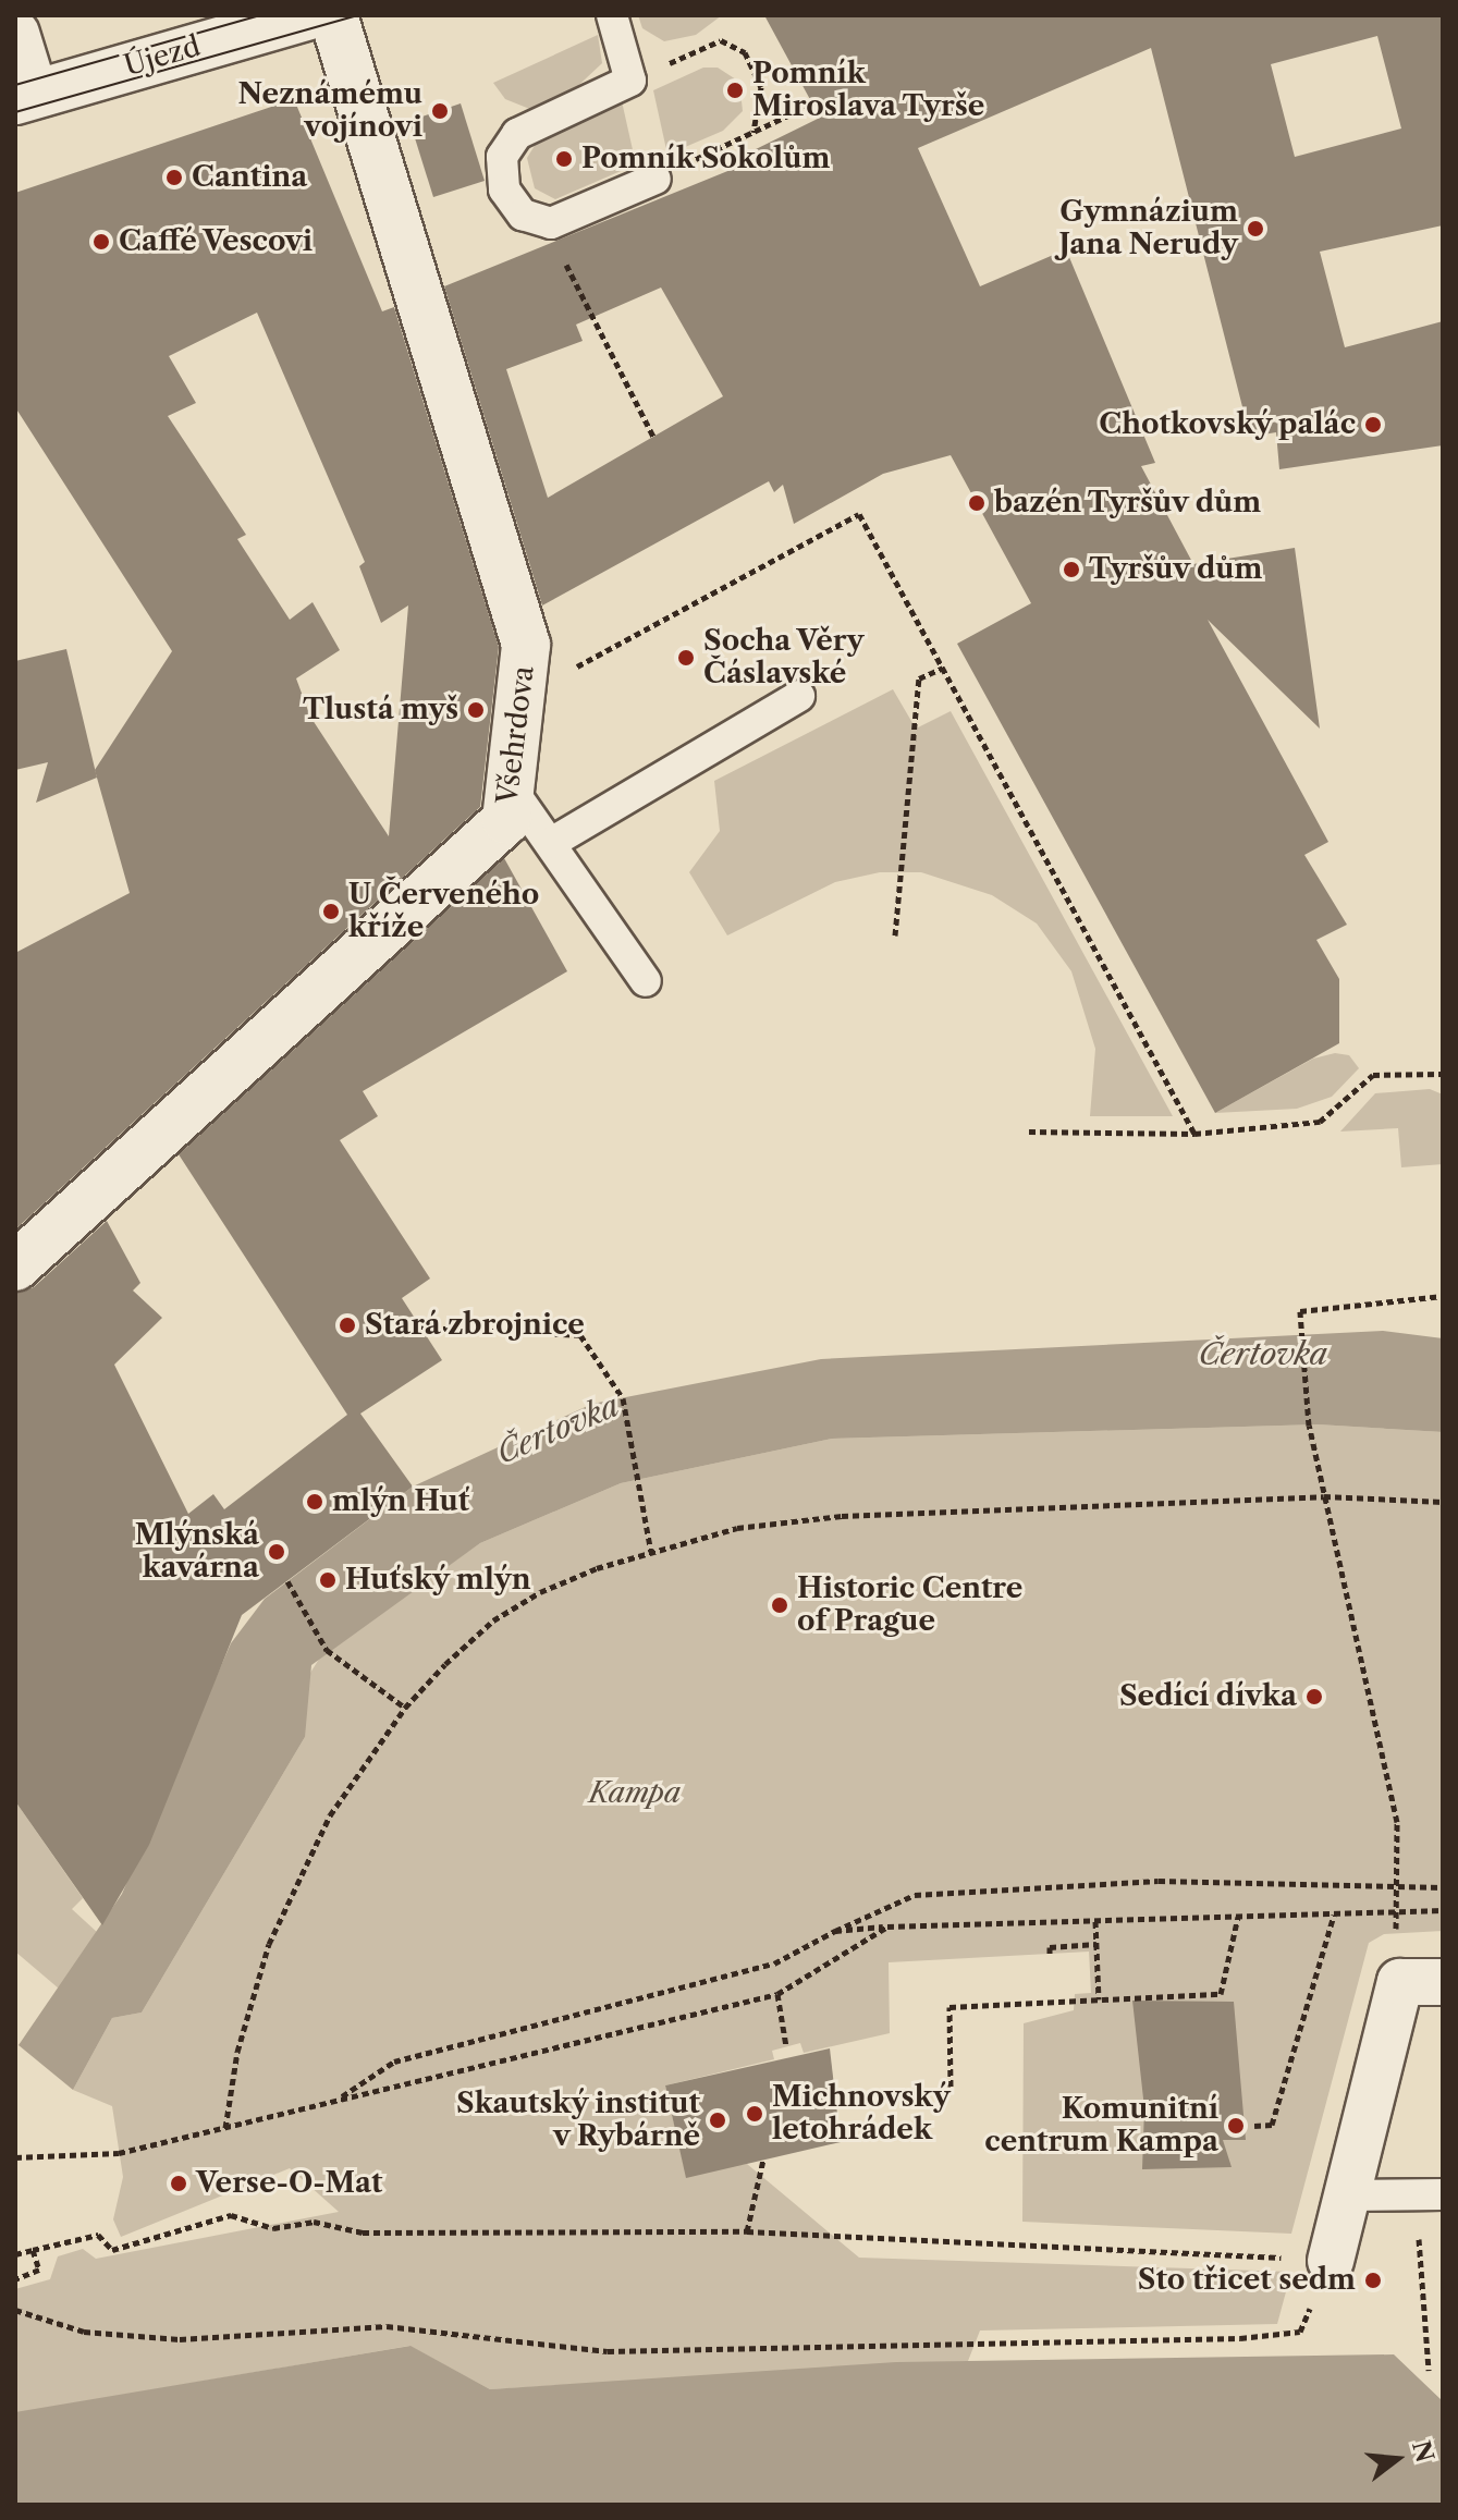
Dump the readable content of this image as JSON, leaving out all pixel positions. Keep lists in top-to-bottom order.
{
  "streets": {
    "street": ["Újezd", "Všehrdova"]
  },
  "water": ["Čertovka"],
  "parks": ["Kampa"],
  "places": [
    "Pomník Miroslava Tyrše",
    "Neznámému vojínovi",
    "Pomník Sokolům",
    "Cantina",
    "Gymnázium Jana Nerudy",
    "Caffé Vescovi",
    "Chotkovský palác",
    "bazén Tyršův dům",
    "Tyršův dům",
    "Socha Věry Čáslavské",
    "Tlustá myš",
    "U Červeného kříže",
    "Stará zbrojnice",
    "mlýn Huť",
    "Mlýnská kavárna",
    "Huťský mlýn",
    "Historic Centre of Prague",
    "Sedící dívka",
    "Michnovský letohrádek",
    "Skautský institut v Rybárně",
    "Komunitní centrum Kampa",
    "Verse-O-Mat",
    "Sto třicet sedm"
  ],
  "north": "right"
}
